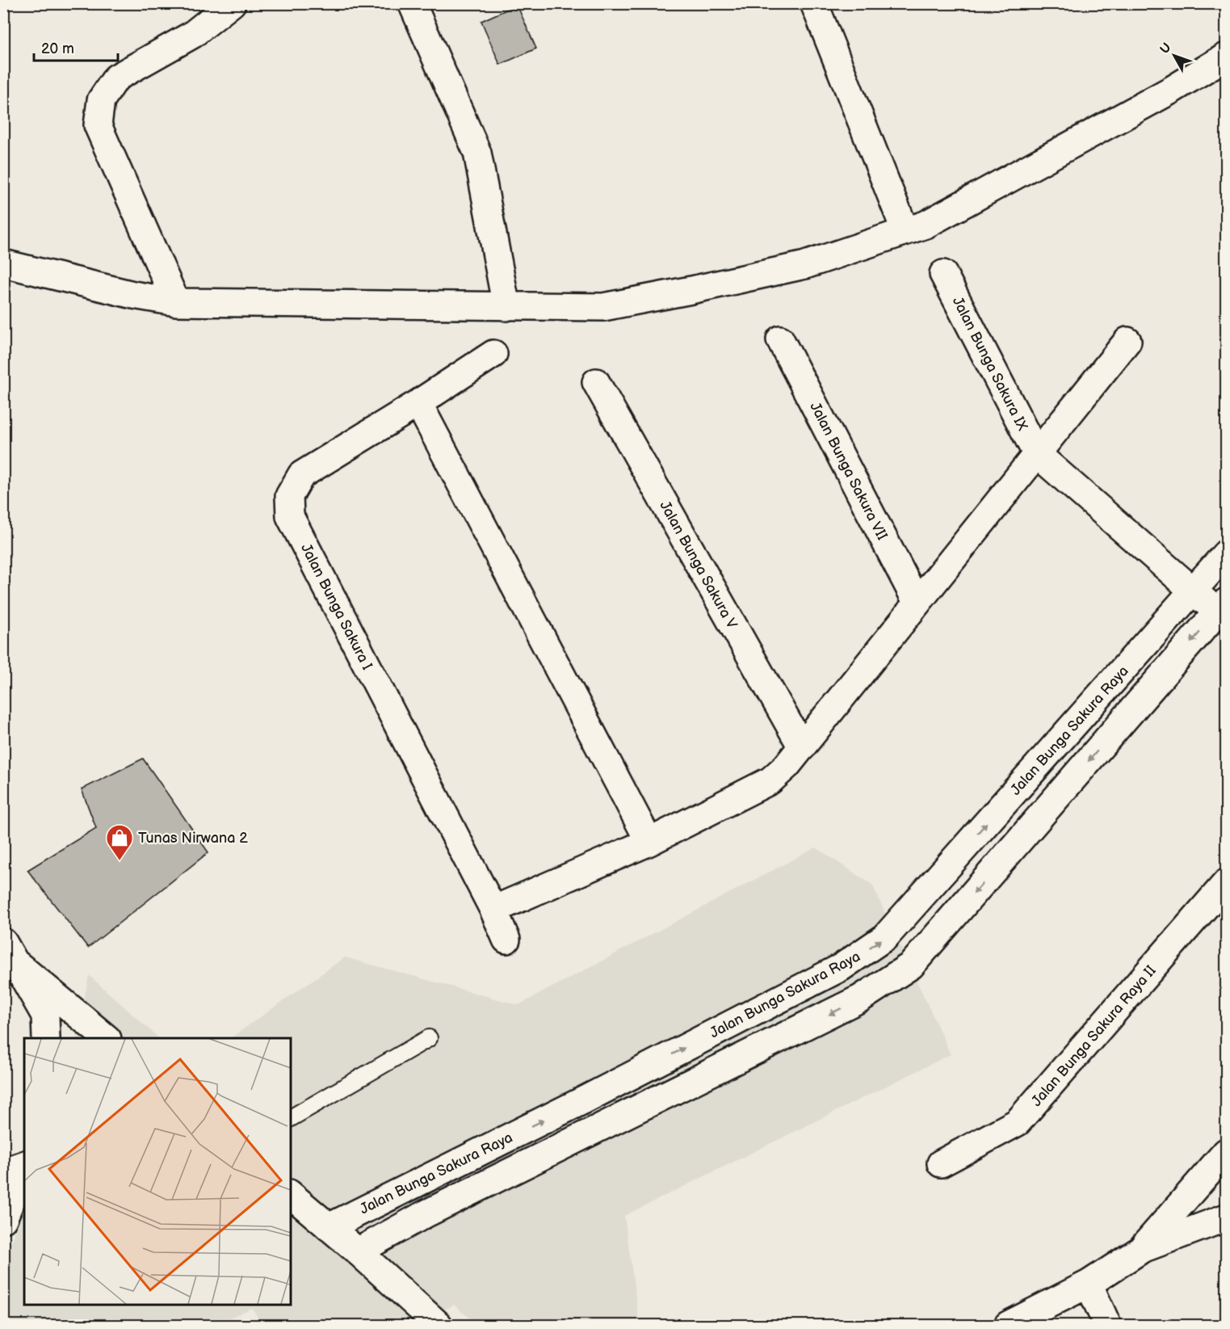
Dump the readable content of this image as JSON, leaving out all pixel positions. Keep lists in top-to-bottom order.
{
  "streets": {
    "street": [
      "Jalan Bunga Sakura IX",
      "Jalan Bunga Sakura VII",
      "Jalan Bunga Sakura V",
      "Jalan Bunga Sakura I",
      "Jalan Bunga Sakura Raya",
      "Jalan Bunga Sakura Raya II"
    ]
  },
  "places": {
    "shop": ["Tunas Nirwana 2"]
  },
  "scale_bar": "20 m",
  "north": "top left"
}
